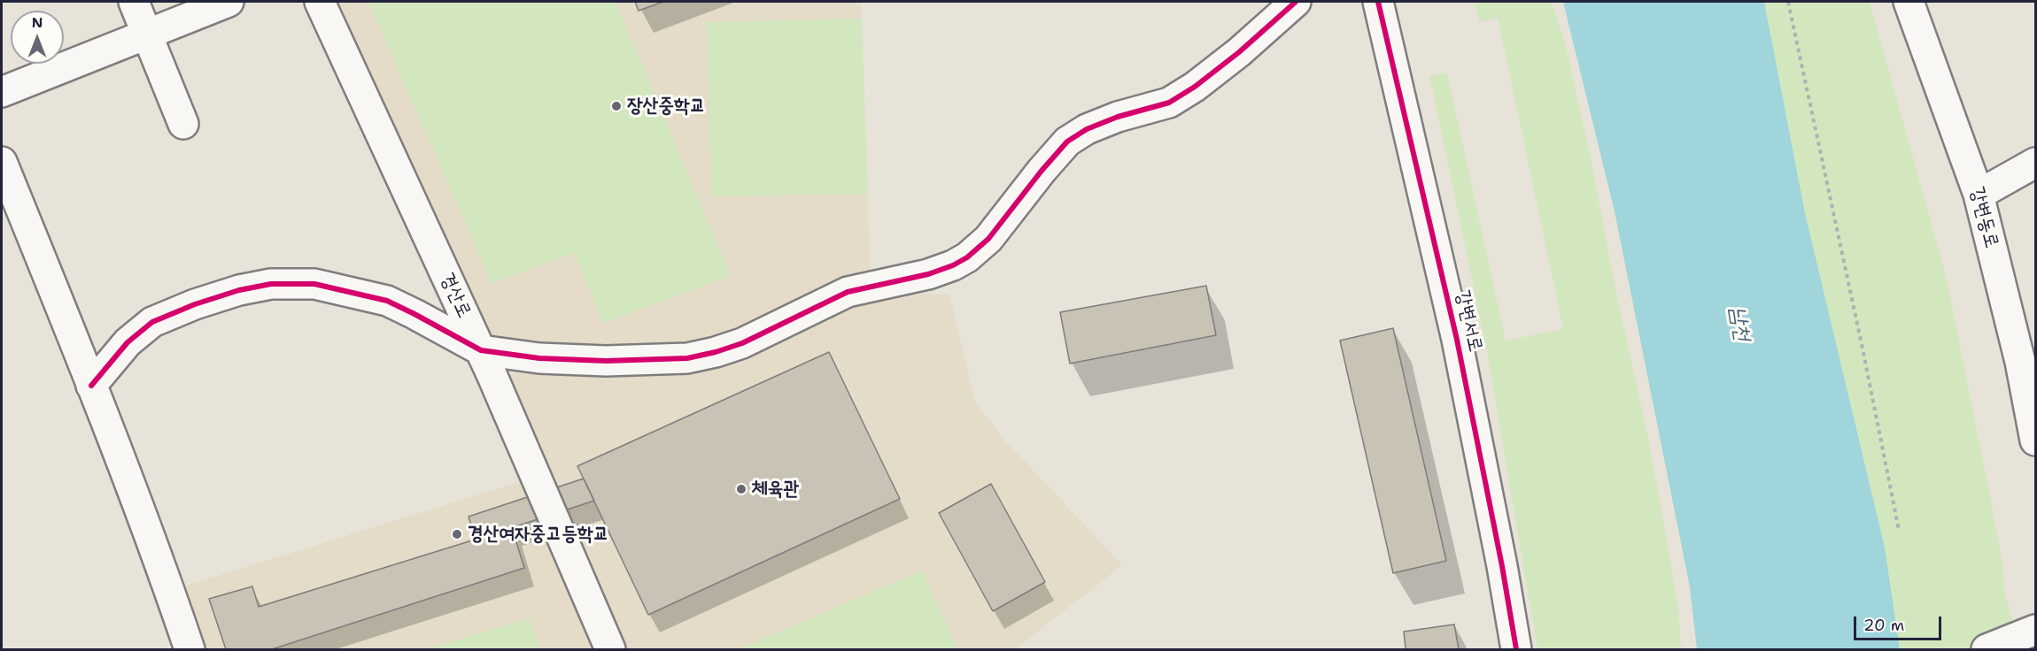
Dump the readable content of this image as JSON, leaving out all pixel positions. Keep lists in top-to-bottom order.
{
  "streets": {
    "street": ["강변동로", "경산로", "강변서로"]
  },
  "water": ["남천"],
  "places": ["장산중학교", "체육관", "경산여자중고등학교"],
  "scale_bar": "20 m",
  "north": "top"
}
